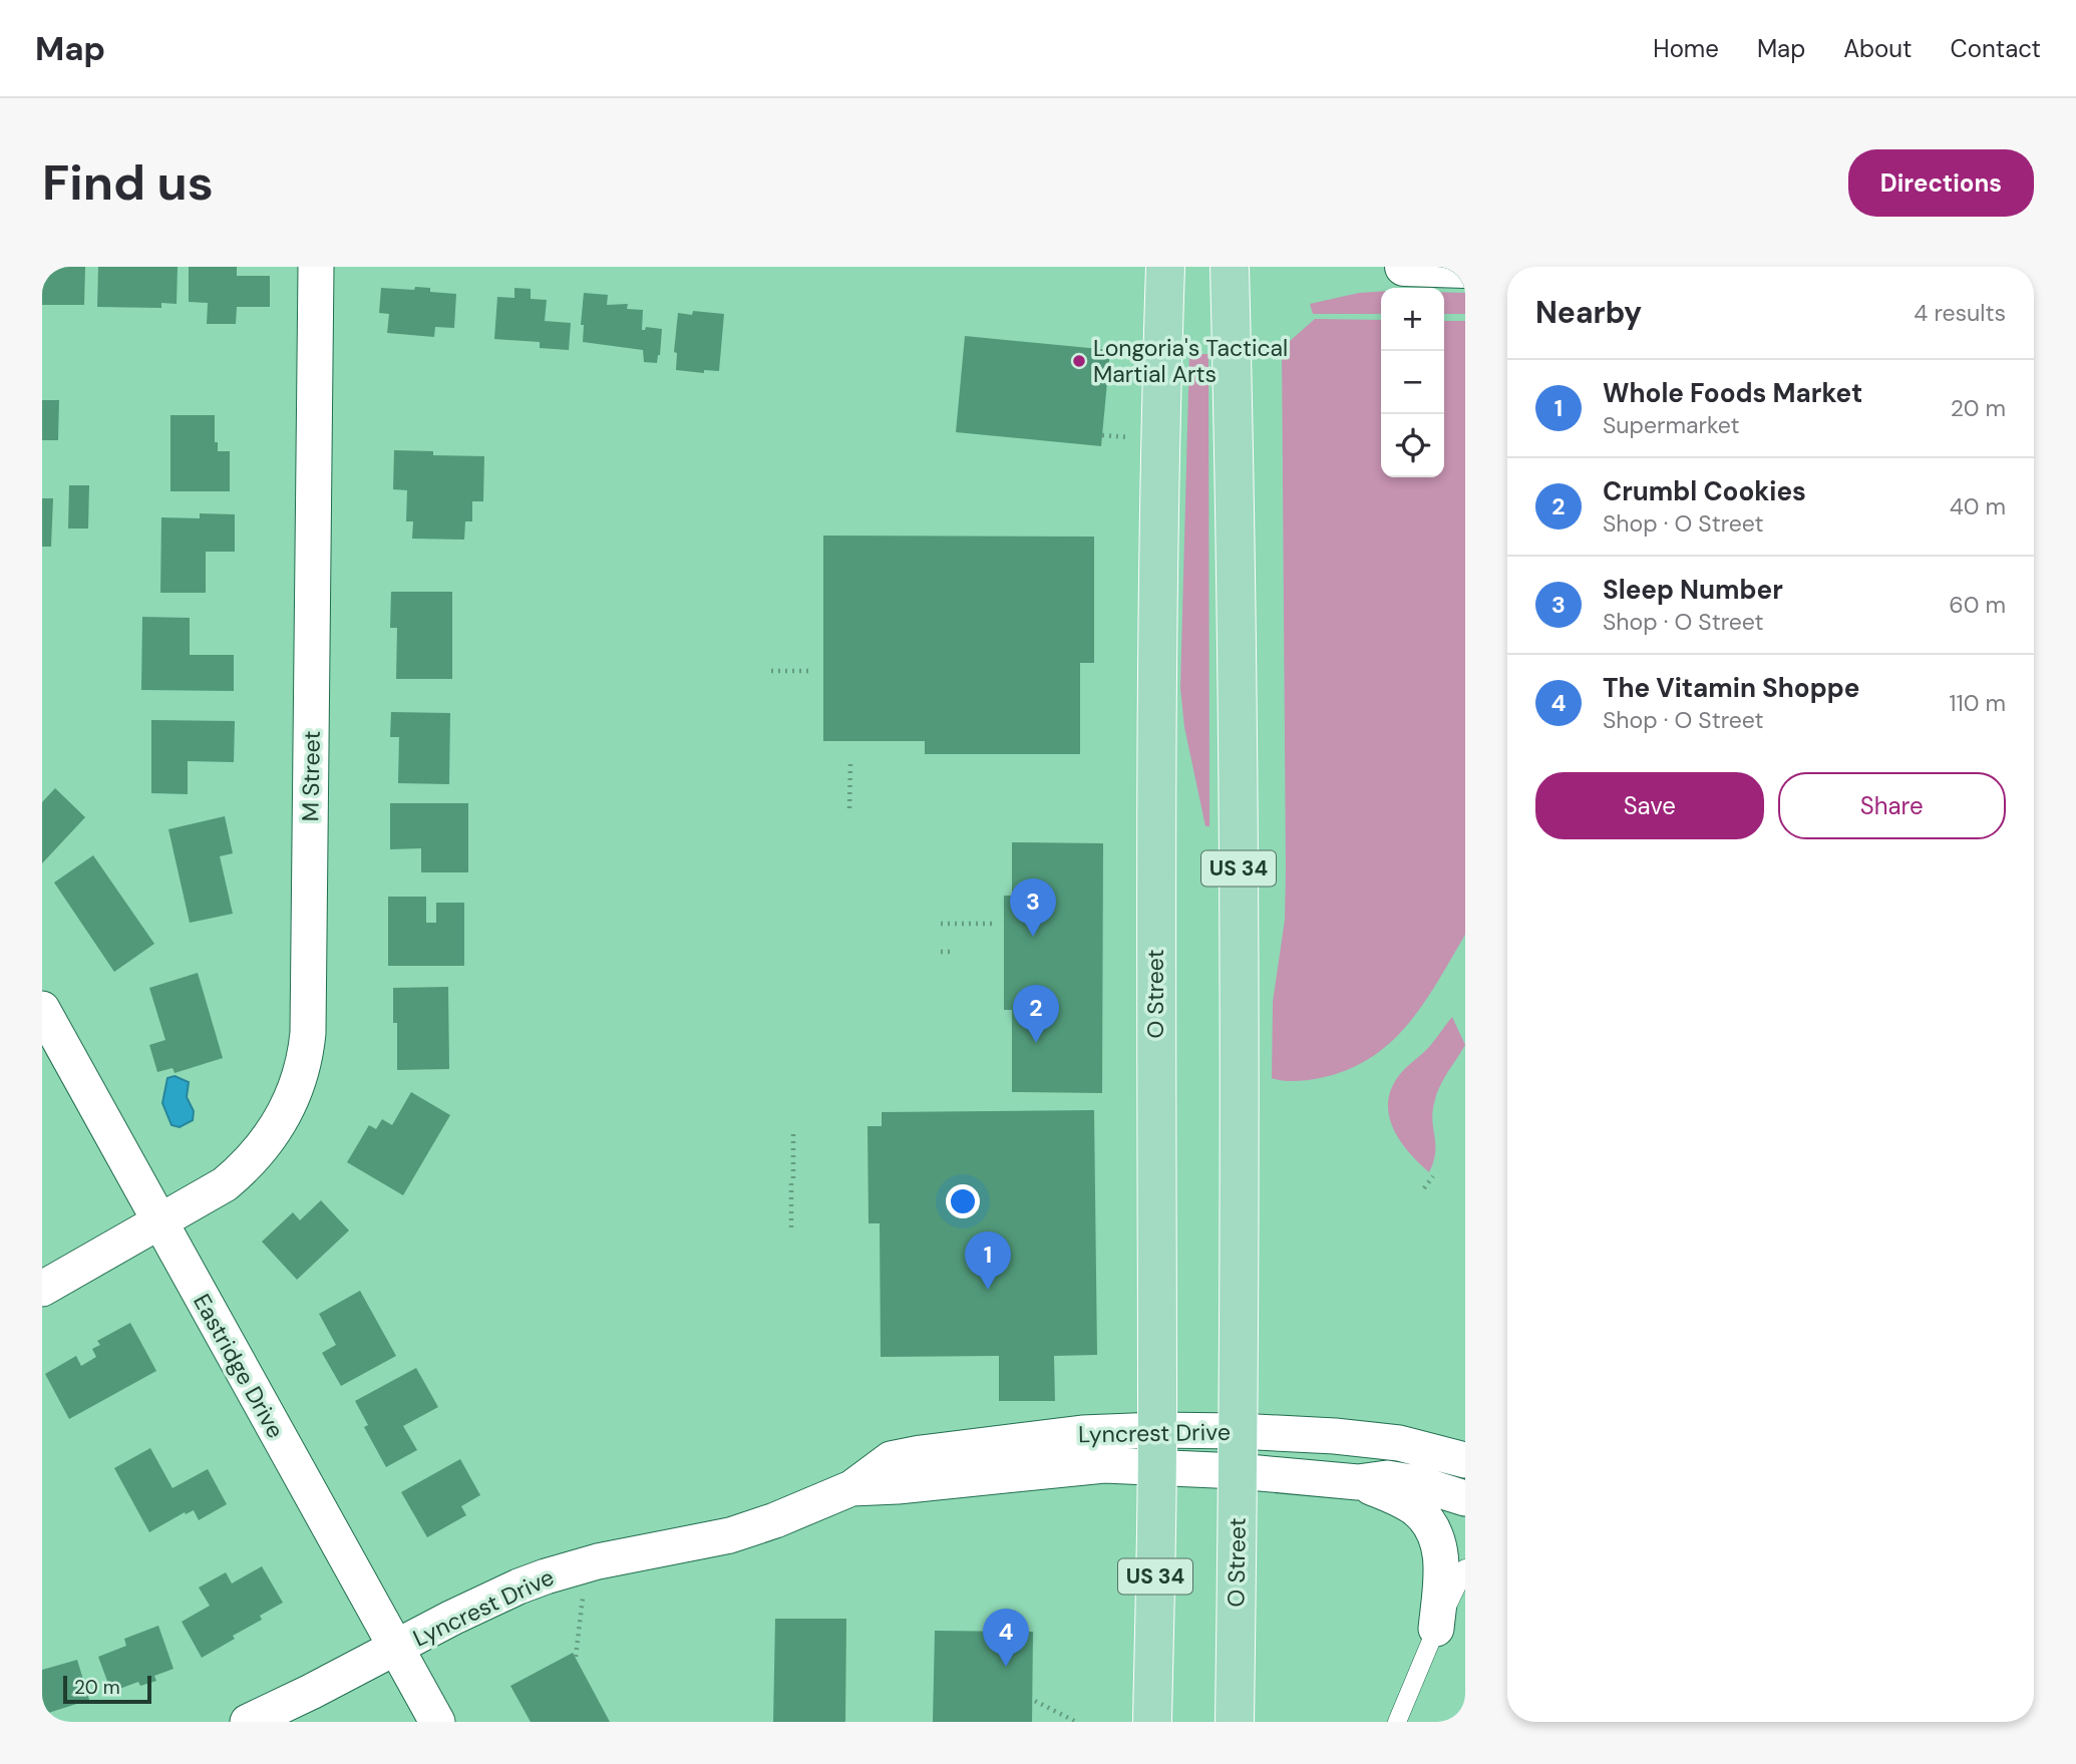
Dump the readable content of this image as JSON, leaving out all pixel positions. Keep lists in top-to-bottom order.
{
  "streets": {
    "main road": ["US 34", "O Street"],
    "street": ["M Street", "Eastridge Drive", "Lyncrest Drive"]
  },
  "crossings": [
    ["M Street", "Eastridge Drive"],
    ["O Street", "Lyncrest Drive"],
    ["Eastridge Drive", "Lyncrest Drive"]
  ],
  "places": ["Longoria's Tactical Martial Arts"],
  "scale_bar": "20 m",
  "page": {
    "header": "Map",
    "nav": [
      "Home",
      "Map",
      "About",
      "Contact"
    ],
    "buttons": [
      "Directions",
      ["Save", "Share"]
    ],
    "title": "Find us",
    "heading": ["Nearby", "4 results"],
    "map_buttons": ["+", "−"],
    "list": [
      {
        "mark": "1",
        "name": "Whole Foods Market",
        "note": "Supermarket",
        "value": "20 m"
      },
      {
        "mark": "2",
        "name": "Crumbl Cookies",
        "note": "Shop · O Street",
        "value": "40 m"
      },
      {
        "mark": "3",
        "name": "Sleep Number",
        "note": "Shop · O Street",
        "value": "60 m"
      },
      {
        "mark": "4",
        "name": "The Vitamin Shoppe",
        "note": "Shop · O Street",
        "value": "110 m"
      }
    ],
    "pins": [
      "3",
      "2",
      "1",
      "4"
    ],
    "scale": "20 m"
  }
}
